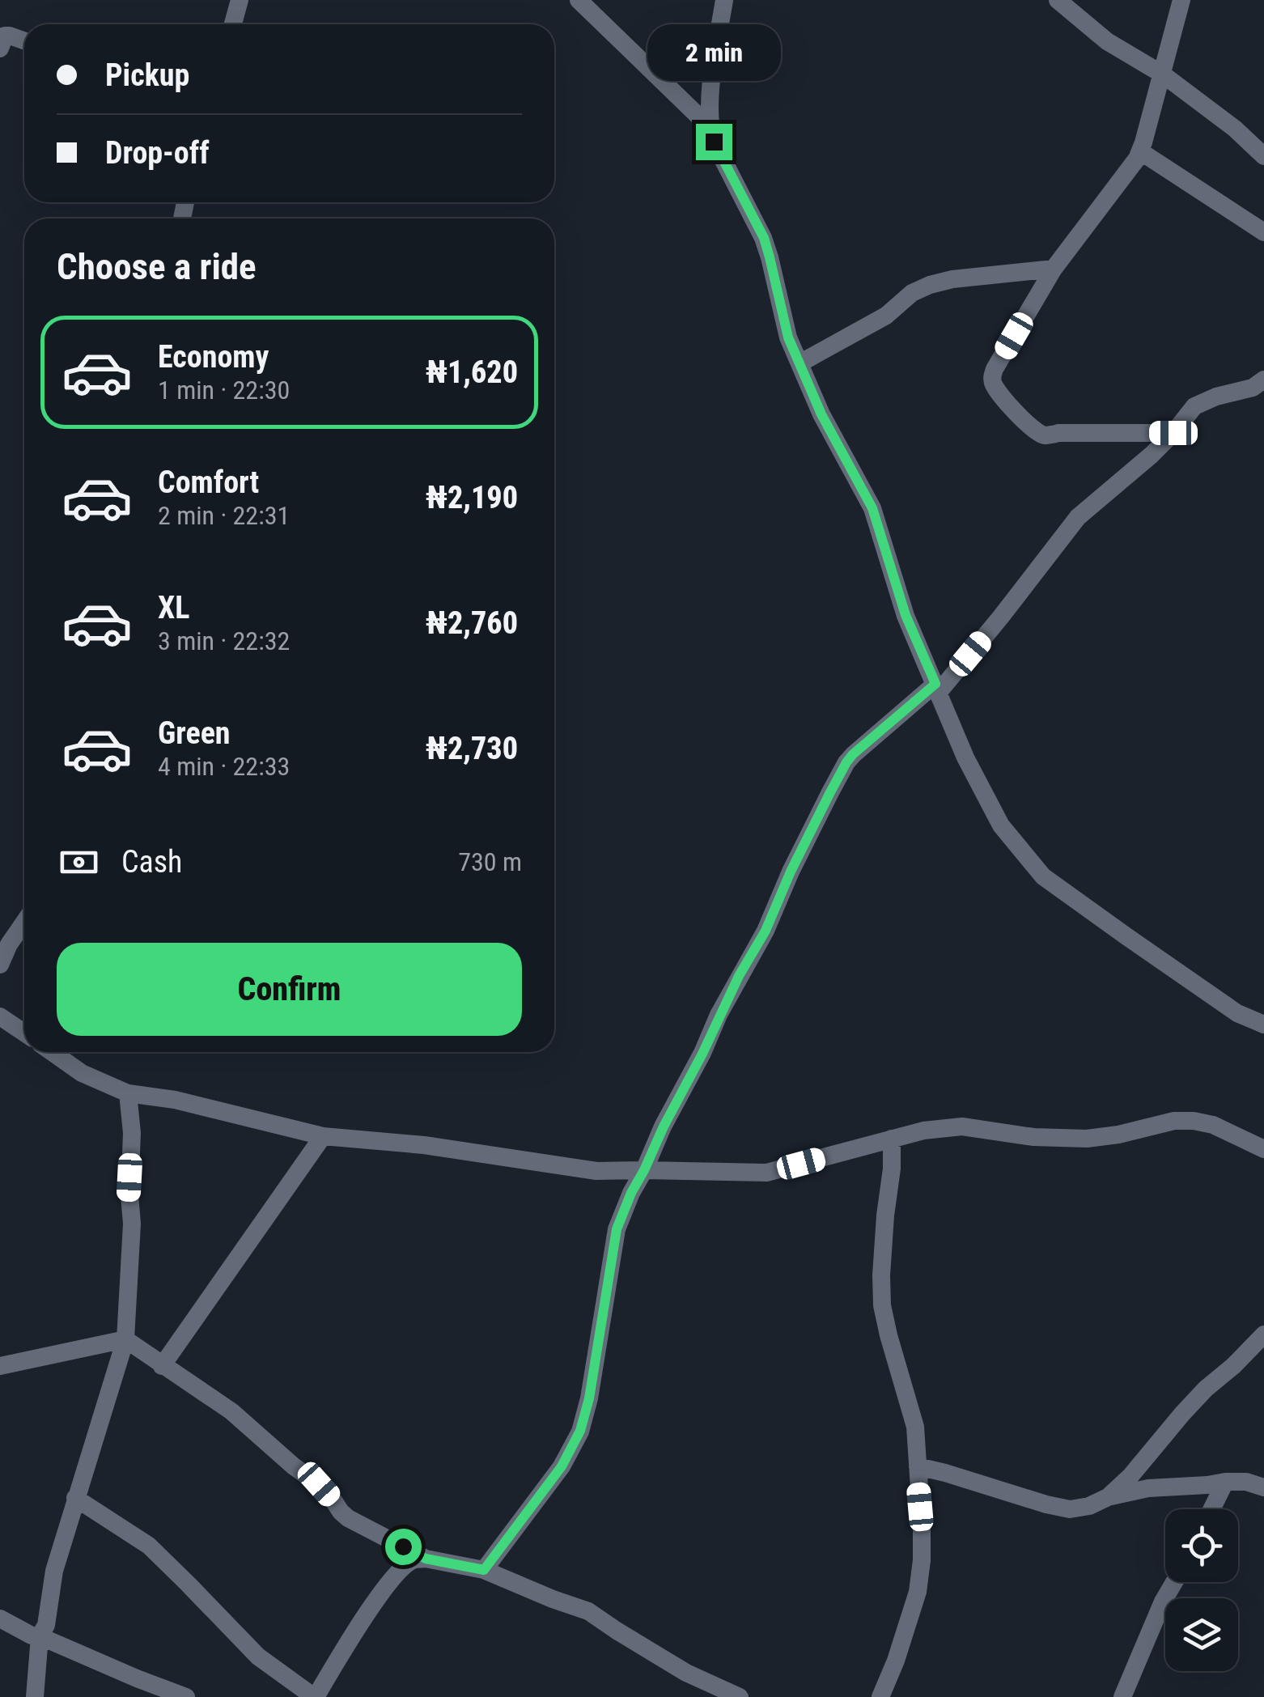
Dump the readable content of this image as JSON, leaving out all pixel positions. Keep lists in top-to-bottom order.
{
  "page": {
    "bubble": "2 min",
    "banner": ["Pickup", "Drop-off"],
    "heading": "Choose a ride",
    "list": [
      {
        "name": "Economy",
        "note": "1 min · 22:30",
        "value": "₦1,620"
      },
      {
        "name": "Comfort",
        "note": "2 min · 22:31",
        "value": "₦2,190"
      },
      {
        "name": "XL",
        "note": "3 min · 22:32",
        "value": "₦2,760"
      },
      {
        "name": "Green",
        "note": "4 min · 22:33",
        "value": "₦2,730"
      }
    ],
    "pay": ["Cash", "730 m"],
    "buttons": "Confirm"
  }
}
